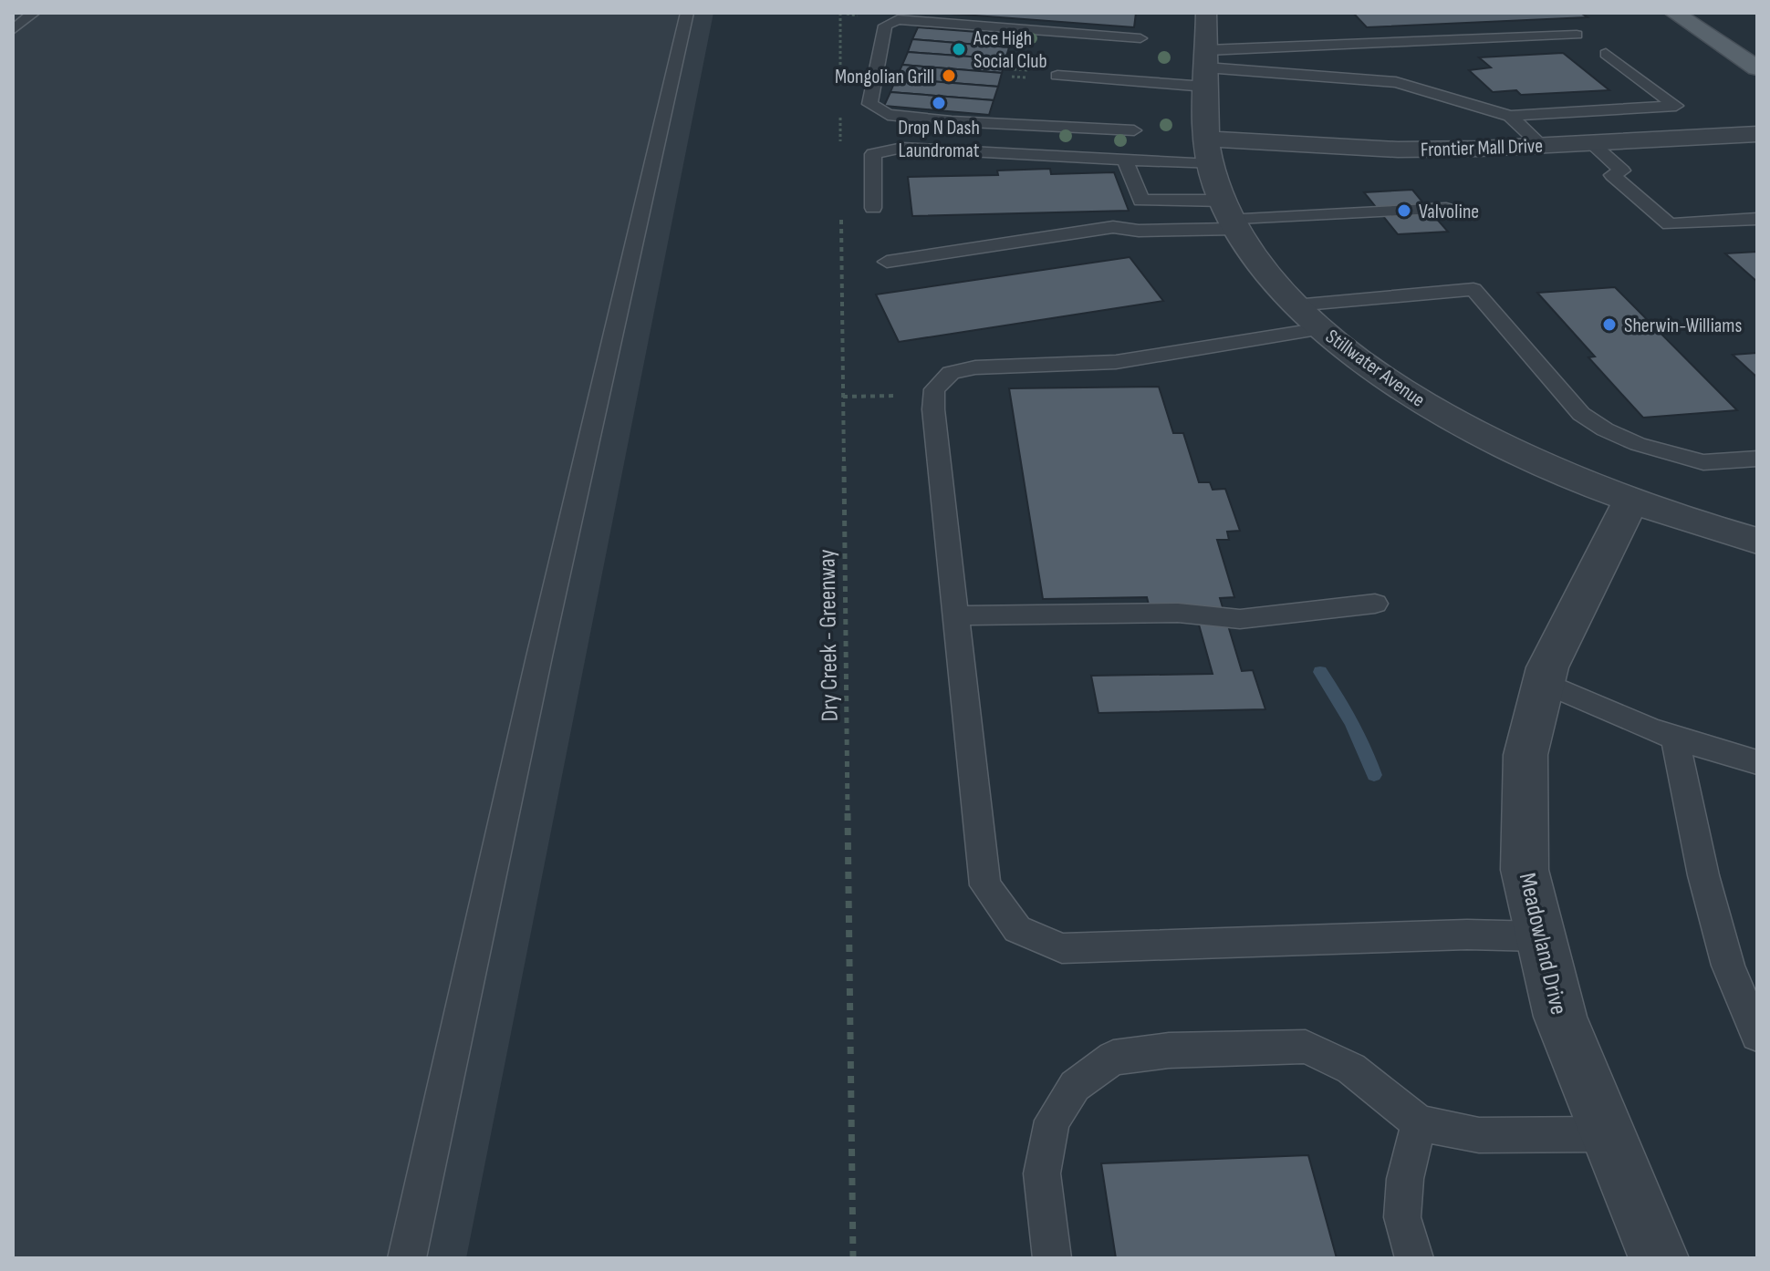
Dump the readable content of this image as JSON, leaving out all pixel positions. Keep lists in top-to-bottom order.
{
  "streets": {
    "street": ["Frontier Mall Drive", "Stillwater Avenue", "Meadowland Drive"],
    "path": ["Dry Creek - Greenway"]
  },
  "crossings": [
    ["Frontier Mall Drive", "Stillwater Avenue"],
    ["Stillwater Avenue", "Meadowland Drive"]
  ],
  "places": [
    "Ace High Social Club",
    "Mongolian Grill",
    "Drop N Dash Laundromat",
    "Valvoline",
    "Sherwin-Williams"
  ]
}
